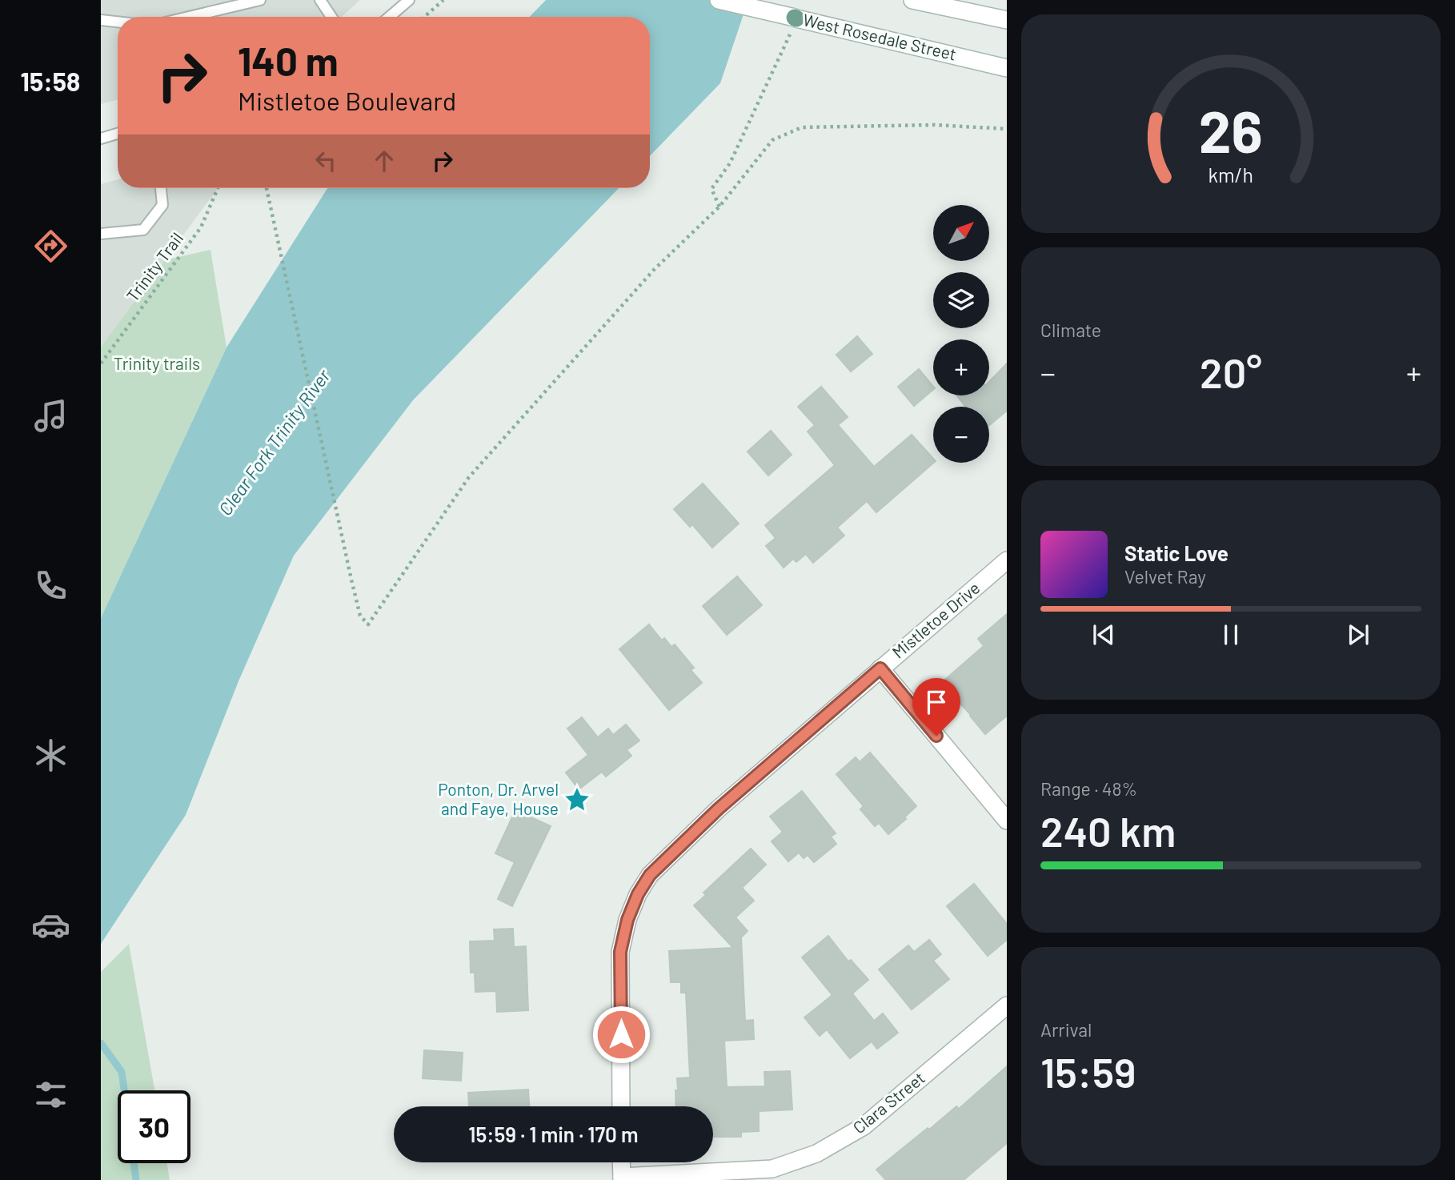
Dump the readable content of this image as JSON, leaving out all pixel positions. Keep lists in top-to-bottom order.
{
  "streets": {
    "street": ["West Rosedale Street", "Mistletoe Drive", "Clara Street"],
    "path": ["Trinity Trail"]
  },
  "water": ["Clear Fork Trinity River"],
  "parks": ["Trinity trails"],
  "places": {
    "place": ["Ponton, Dr. Arvel and Faye, House"]
  },
  "north": "top right",
  "page": {
    "tabs": "15:58",
    "turn": ["140 m", "Mistletoe Boulevard"],
    "map_buttons": ["+", "−"],
    "tile": [
      "Climate",
      ["Range · 48%", "240 km"],
      ["Arrival", "15:59"]
    ],
    "heat": ["−", "20°", "+"],
    "song": ["Static Love", "Velvet Ray"],
    "limit": "30",
    "trip": "15:59 · 1 min · 170 m",
    "gauge": ["26", "km/h"]
  }
}
